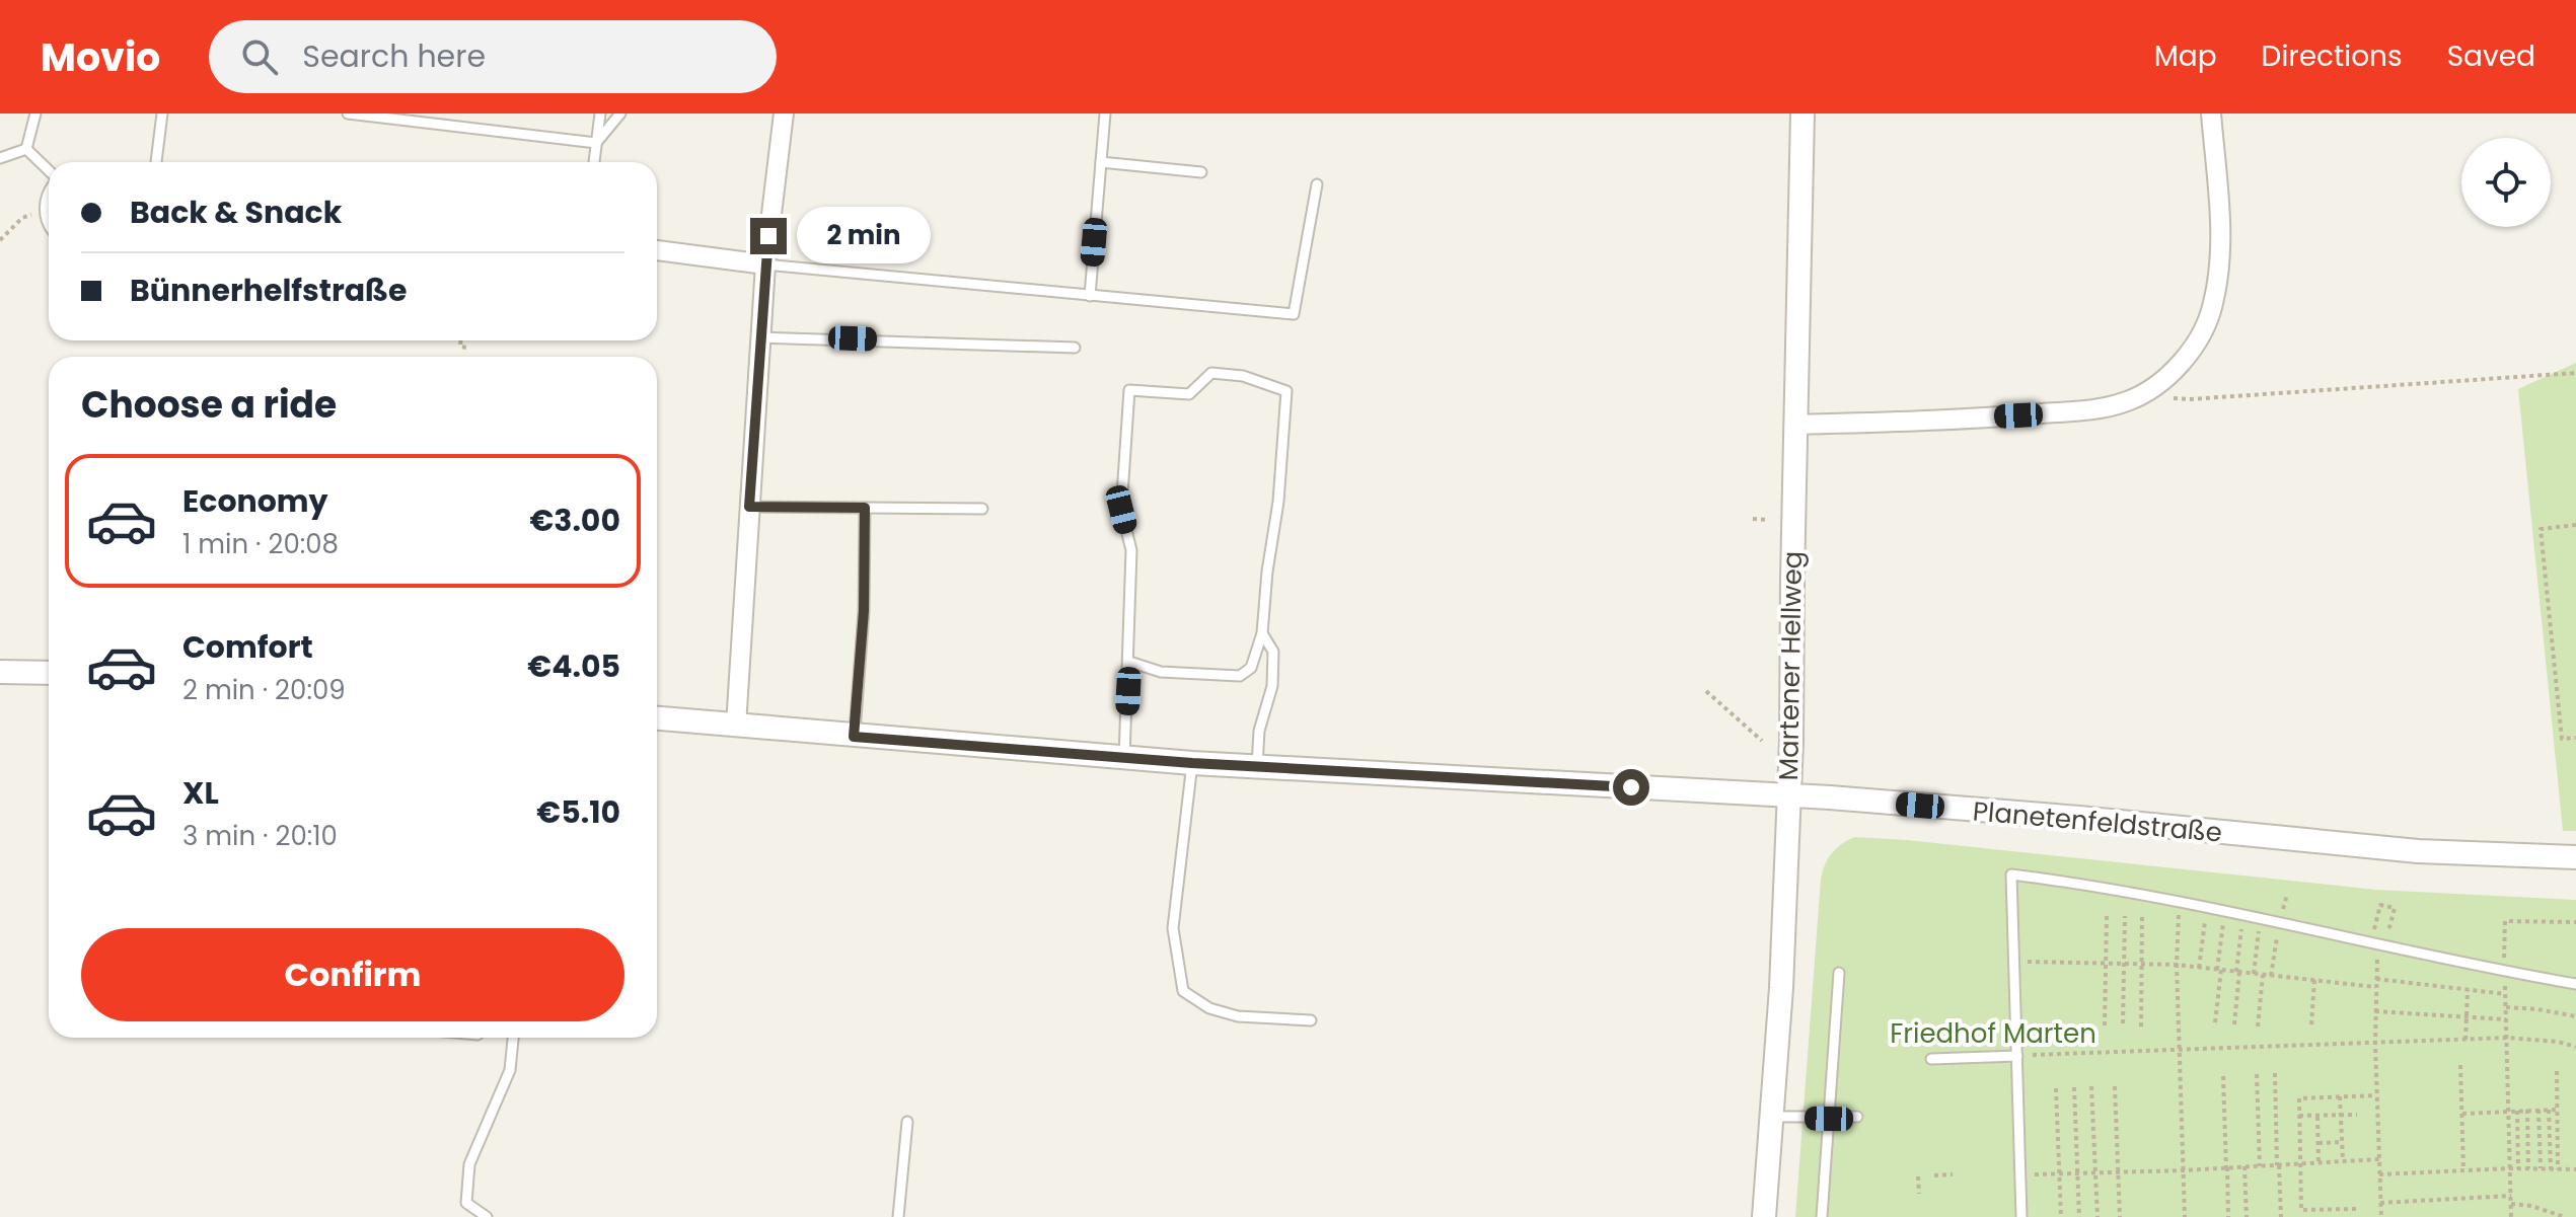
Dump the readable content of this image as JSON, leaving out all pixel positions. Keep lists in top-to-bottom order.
{
  "streets": {
    "street": ["Martener Hellweg", "Planetenfeldstraße"]
  },
  "crossings": [
    ["Martener Hellweg", "Planetenfeldstraße"]
  ],
  "parks": ["Friedhof Marten"],
  "page": {
    "header": "Movio",
    "search": "Search here",
    "nav": ["Map", "Directions", "Saved"],
    "banner": ["Back & Snack", "Bünnerhelfstraße"],
    "bubble": "2 min",
    "heading": "Choose a ride",
    "list": [
      {
        "name": "Economy",
        "note": "1 min · 20:08",
        "value": "€3.00"
      },
      {
        "name": "Comfort",
        "note": "2 min · 20:09",
        "value": "€4.05"
      },
      {
        "name": "XL",
        "note": "3 min · 20:10",
        "value": "€5.10"
      }
    ],
    "buttons": "Confirm"
  }
}
